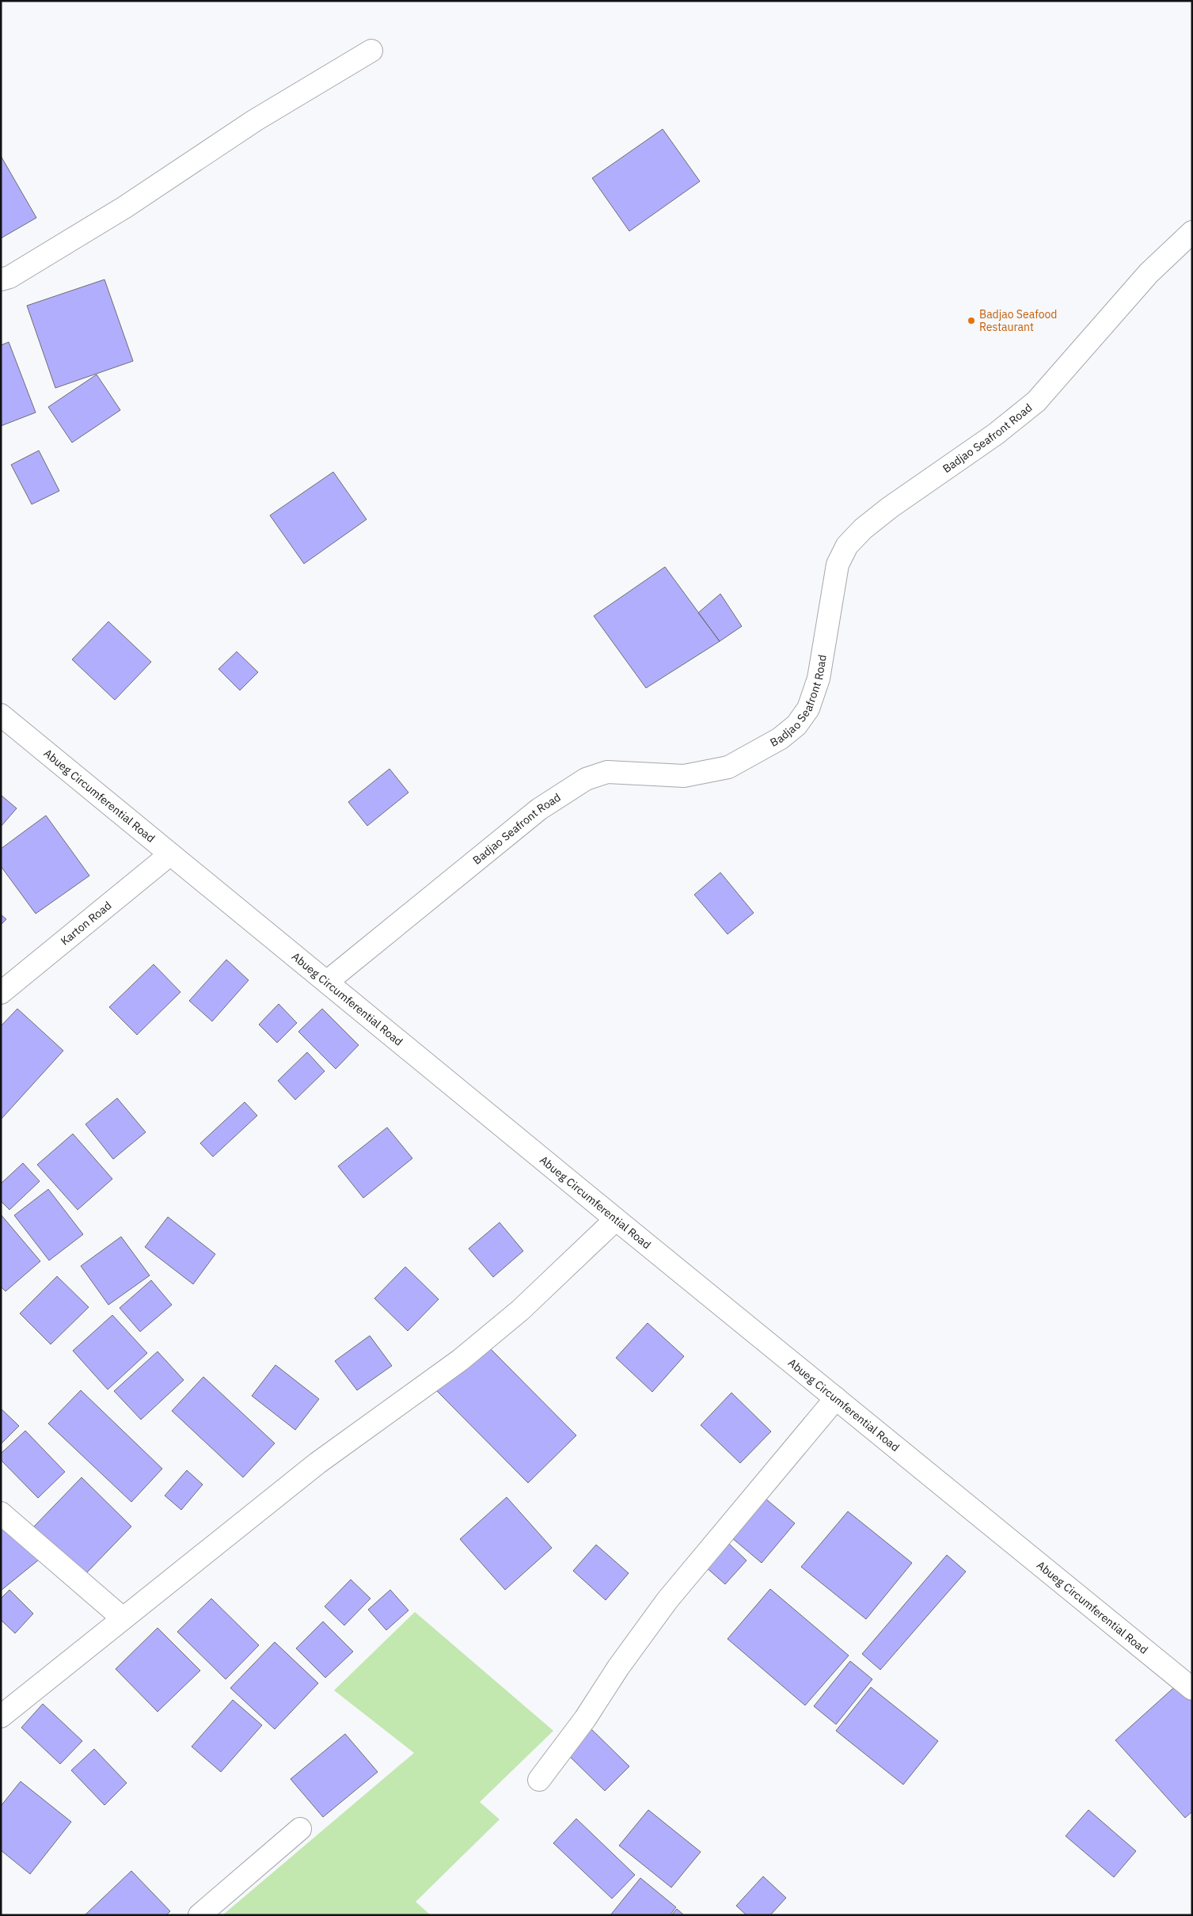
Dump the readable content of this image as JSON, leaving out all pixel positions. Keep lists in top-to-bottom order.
{
  "streets": {
    "street": ["Badjao Seafront Road", "Abueg Circumferential Road", "Karton Road"]
  },
  "crossings": [
    ["Badjao Seafront Road", "Abueg Circumferential Road"],
    ["Abueg Circumferential Road", "Karton Road"]
  ],
  "places": ["Badjao Seafood Restaurant"]
}
